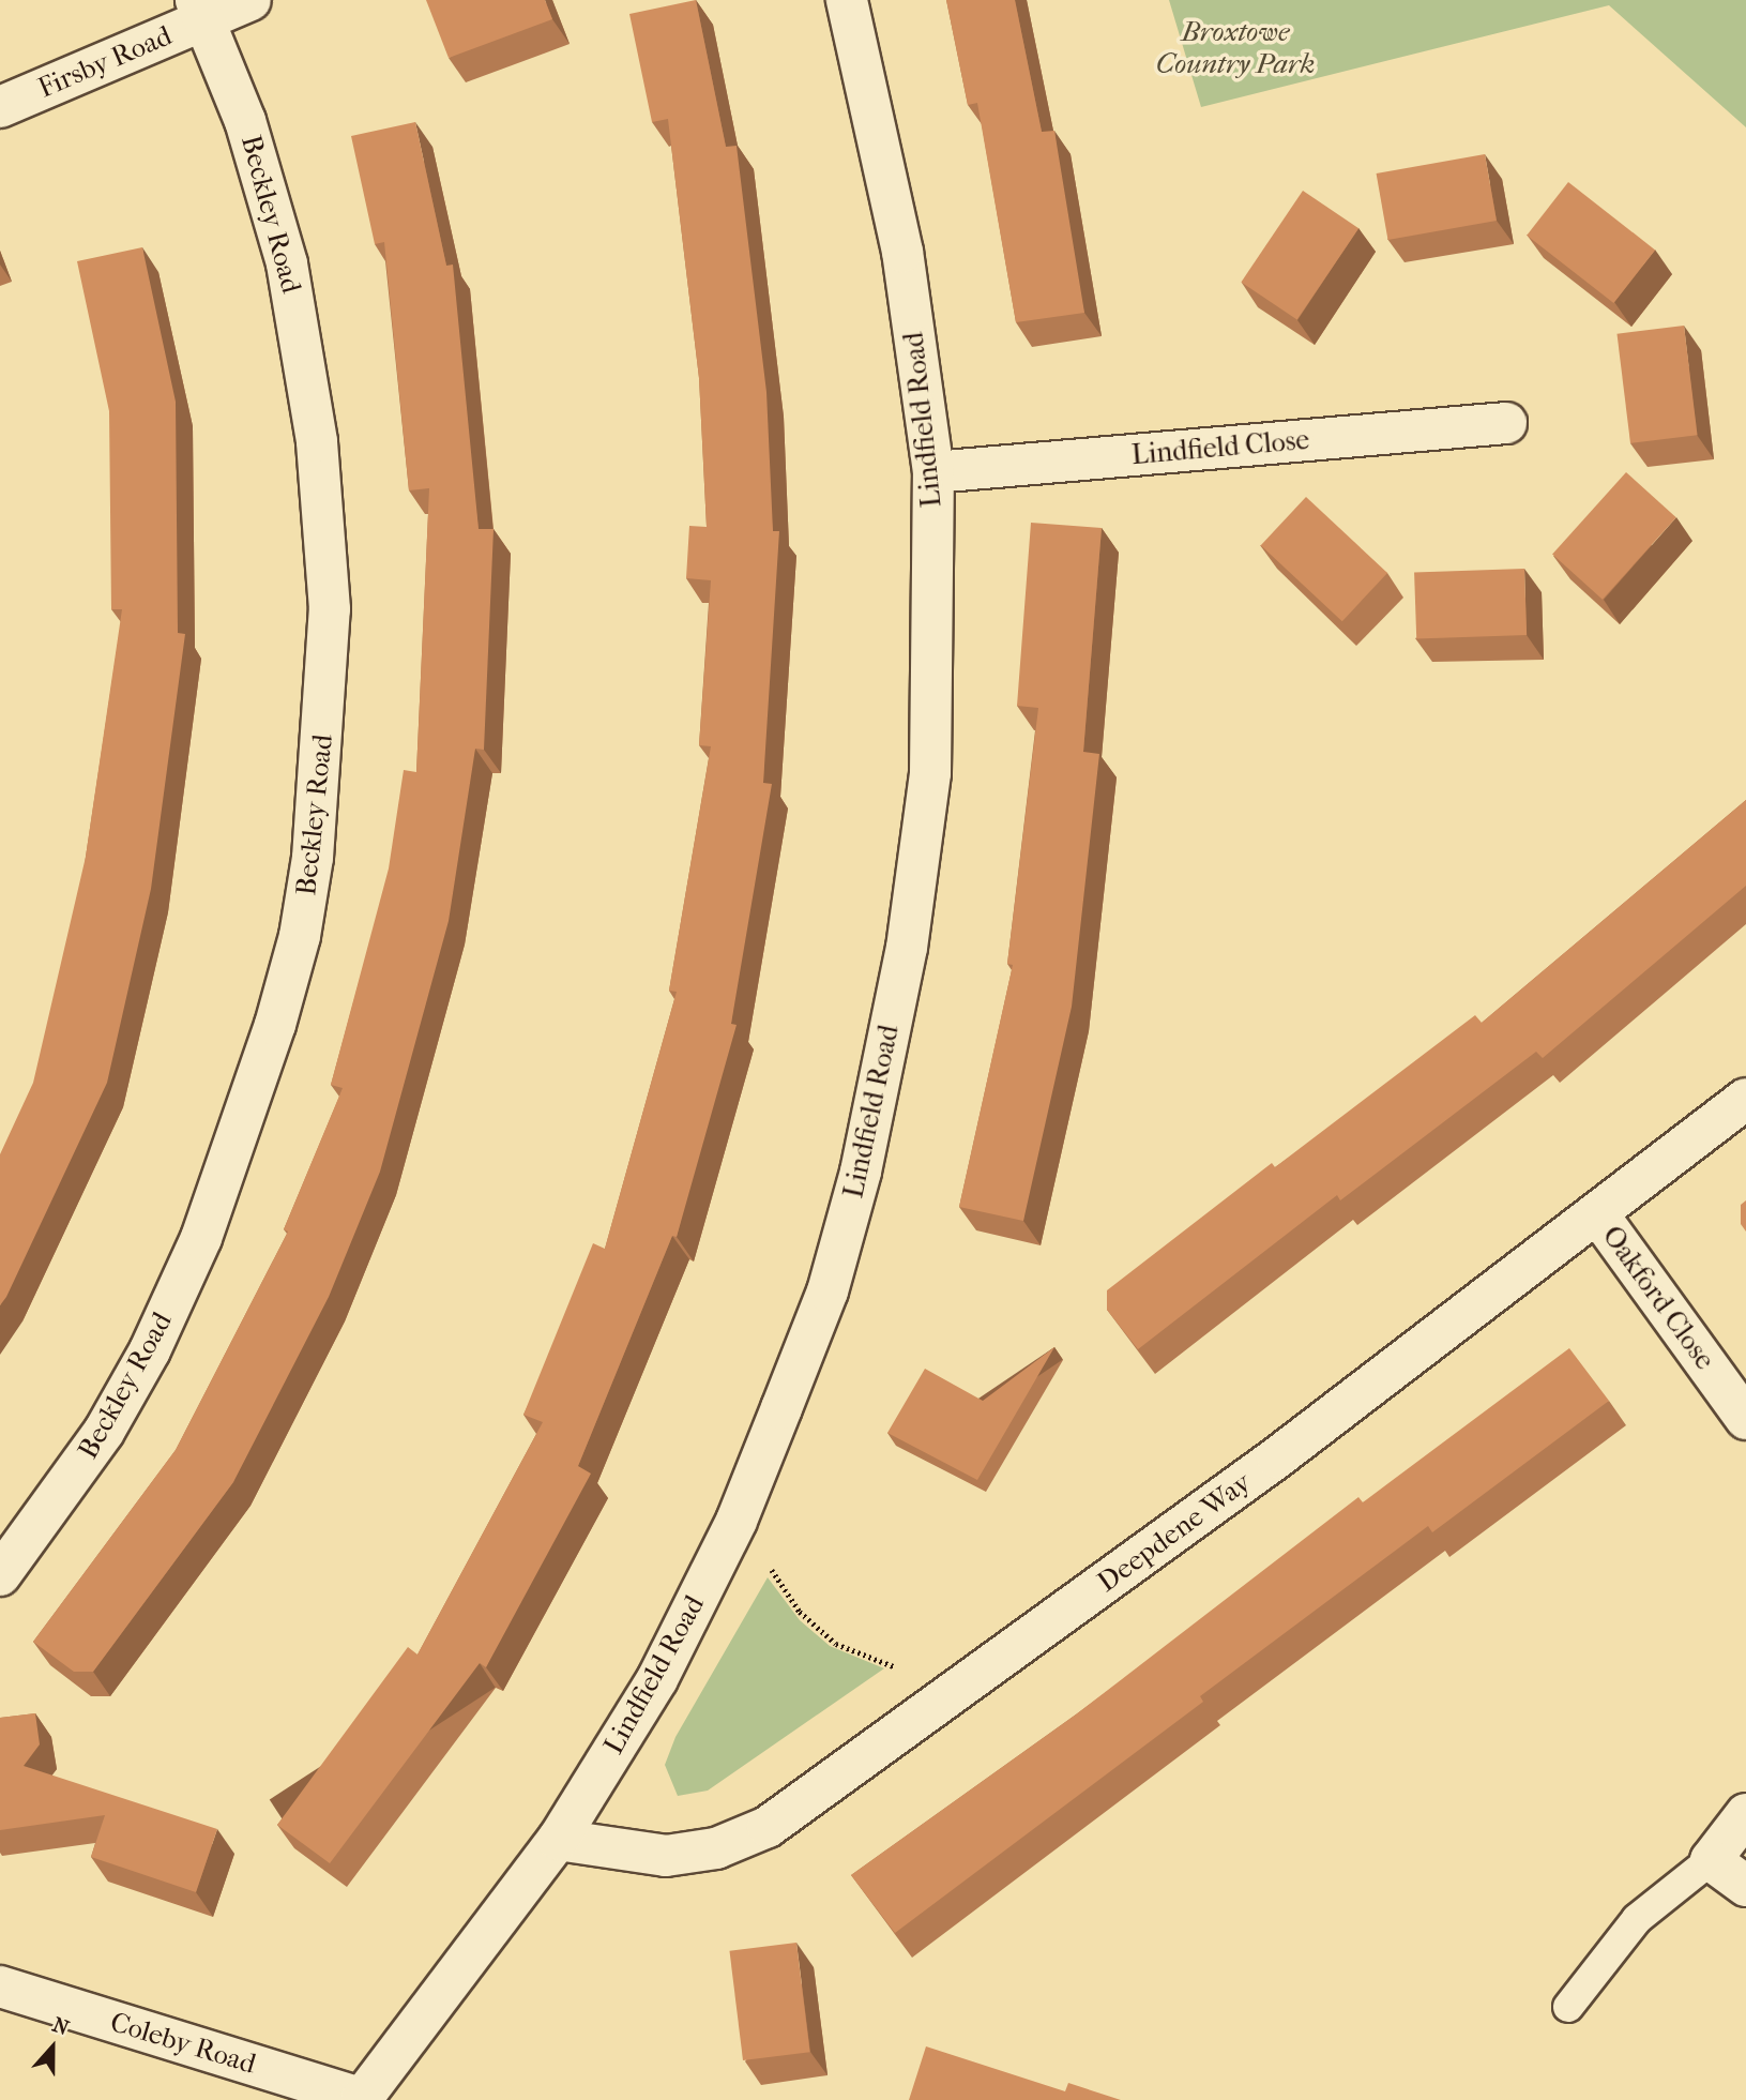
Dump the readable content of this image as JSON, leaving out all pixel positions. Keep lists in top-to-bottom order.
{
  "streets": {
    "street": [
      "Firsby Road",
      "Beckley Road",
      "Lindfield Road",
      "Lindfield Close",
      "Oakford Close",
      "Deepdene Way",
      "Coleby Road"
    ]
  },
  "crossings": [
    ["Firsby Road", "Beckley Road"],
    ["Lindfield Road", "Lindfield Close"],
    ["Lindfield Road", "Deepdene Way"],
    ["Lindfield Road", "Coleby Road"],
    ["Oakford Close", "Deepdene Way"]
  ],
  "parks": ["Broxtowe Country Park"],
  "north": "top"
}
